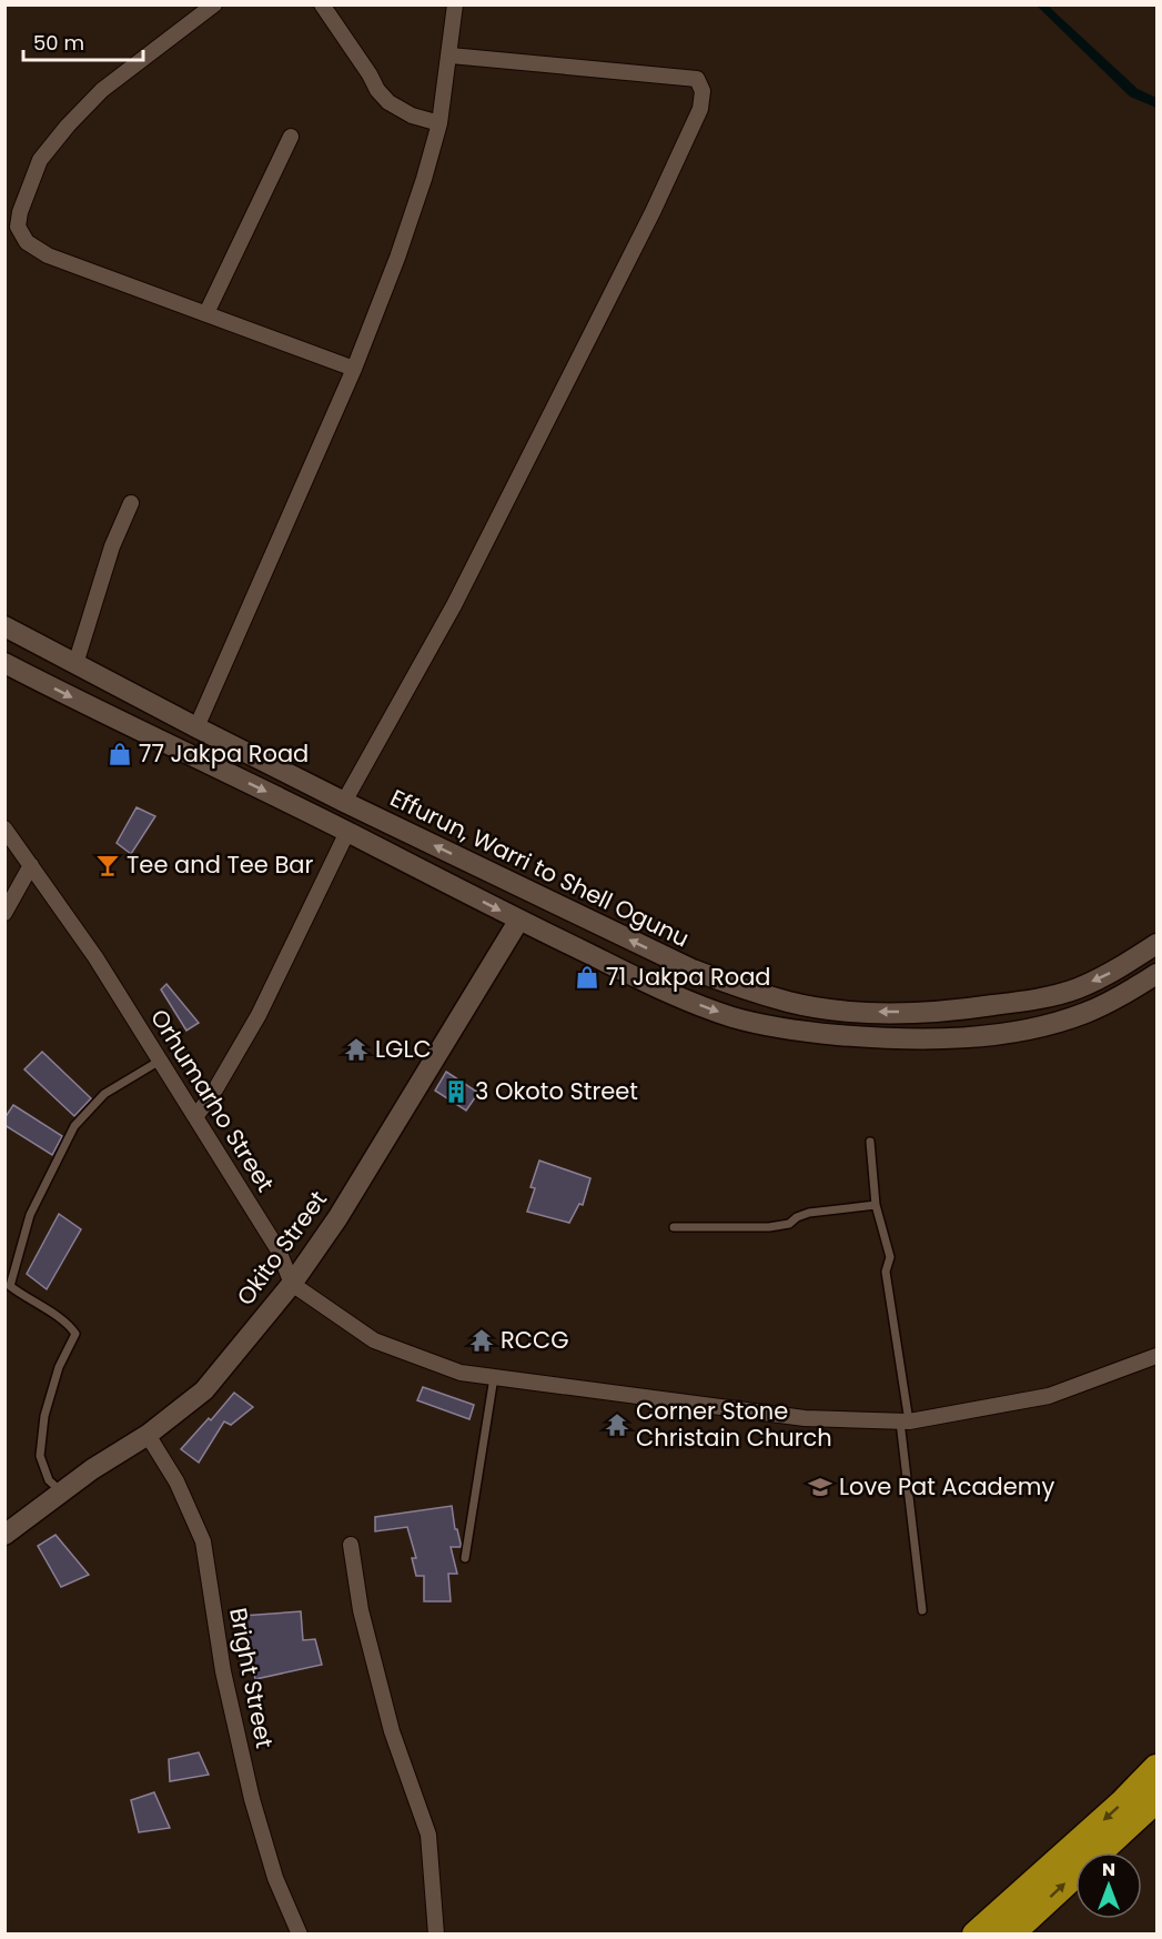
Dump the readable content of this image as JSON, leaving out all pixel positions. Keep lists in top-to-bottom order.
{
  "streets": {
    "main road": ["Effurun, Warri to Shell Ogunu", "Okito Street"],
    "street": ["Orhumarho Street", "Bright Street"]
  },
  "crossings": [
    ["Orhumarho Street", "Okito Street"],
    ["Okito Street", "Bright Street"]
  ],
  "places": {
    "shop": ["77 Jakpa Road", "71 Jakpa Road"],
    "bar": ["Tee and Tee Bar"],
    "temple": ["LGLC", "RCCG", "Corner Stone Christain Church"],
    "building": ["3 Okoto Street"],
    "school or university": ["Love Pat Academy"]
  },
  "scale_bar": "50 m",
  "north": "top"
}
